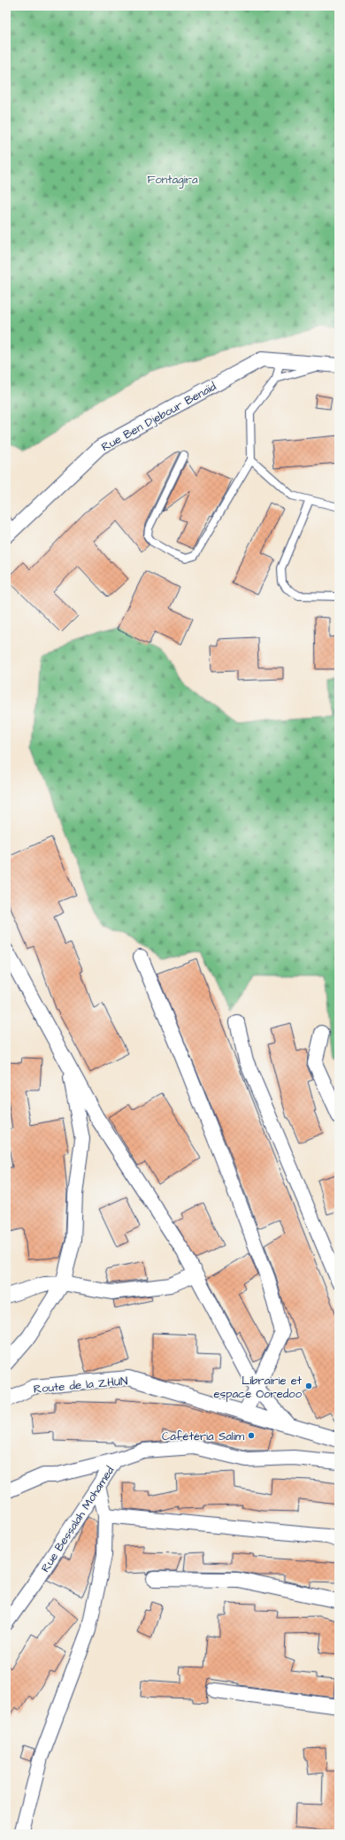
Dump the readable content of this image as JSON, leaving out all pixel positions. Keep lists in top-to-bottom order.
{
  "streets": {
    "street": ["Rue Ben Djebour Benaïd", "Route de la ZHUN", "Rue Bessalah Mohamed"]
  },
  "parks": ["Fontagira"],
  "places": ["Librairie et espace Ooredoo", "Cafétéria Salim"]
}
